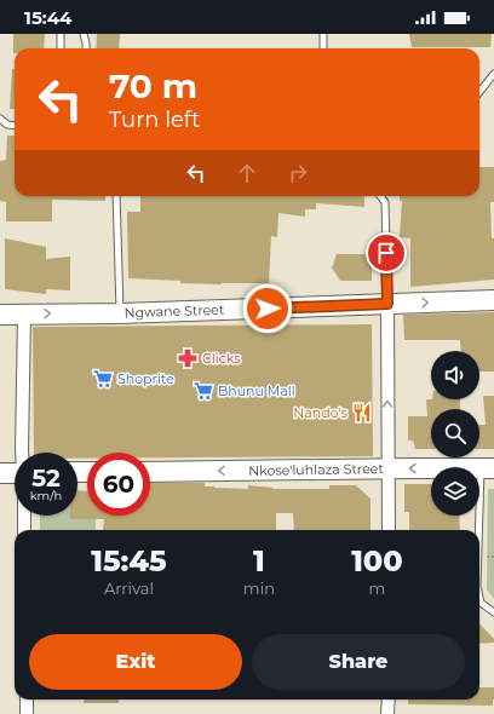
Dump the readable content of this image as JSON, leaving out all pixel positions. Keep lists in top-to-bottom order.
{
  "streets": {
    "main road": ["Ngwane Street", "Nkose'luhlaza Street"]
  },
  "one_way": ["Ngwane Street", "Nkose'luhlaza Street"],
  "places": {
    "pharmacy": ["Clicks"],
    "supermarket": ["Shoprite", "Bhunu Mall"],
    "restaurant": ["Nando's"]
  },
  "page": {
    "status": "15:44",
    "turn": ["70 m", "Turn left"],
    "speed": "52 km/h",
    "limit": "60",
    "eta": [
      "15:45",
      "Arrival",
      "1",
      "min",
      "100",
      "m"
    ],
    "buttons": ["Exit", "Share"]
  }
}
